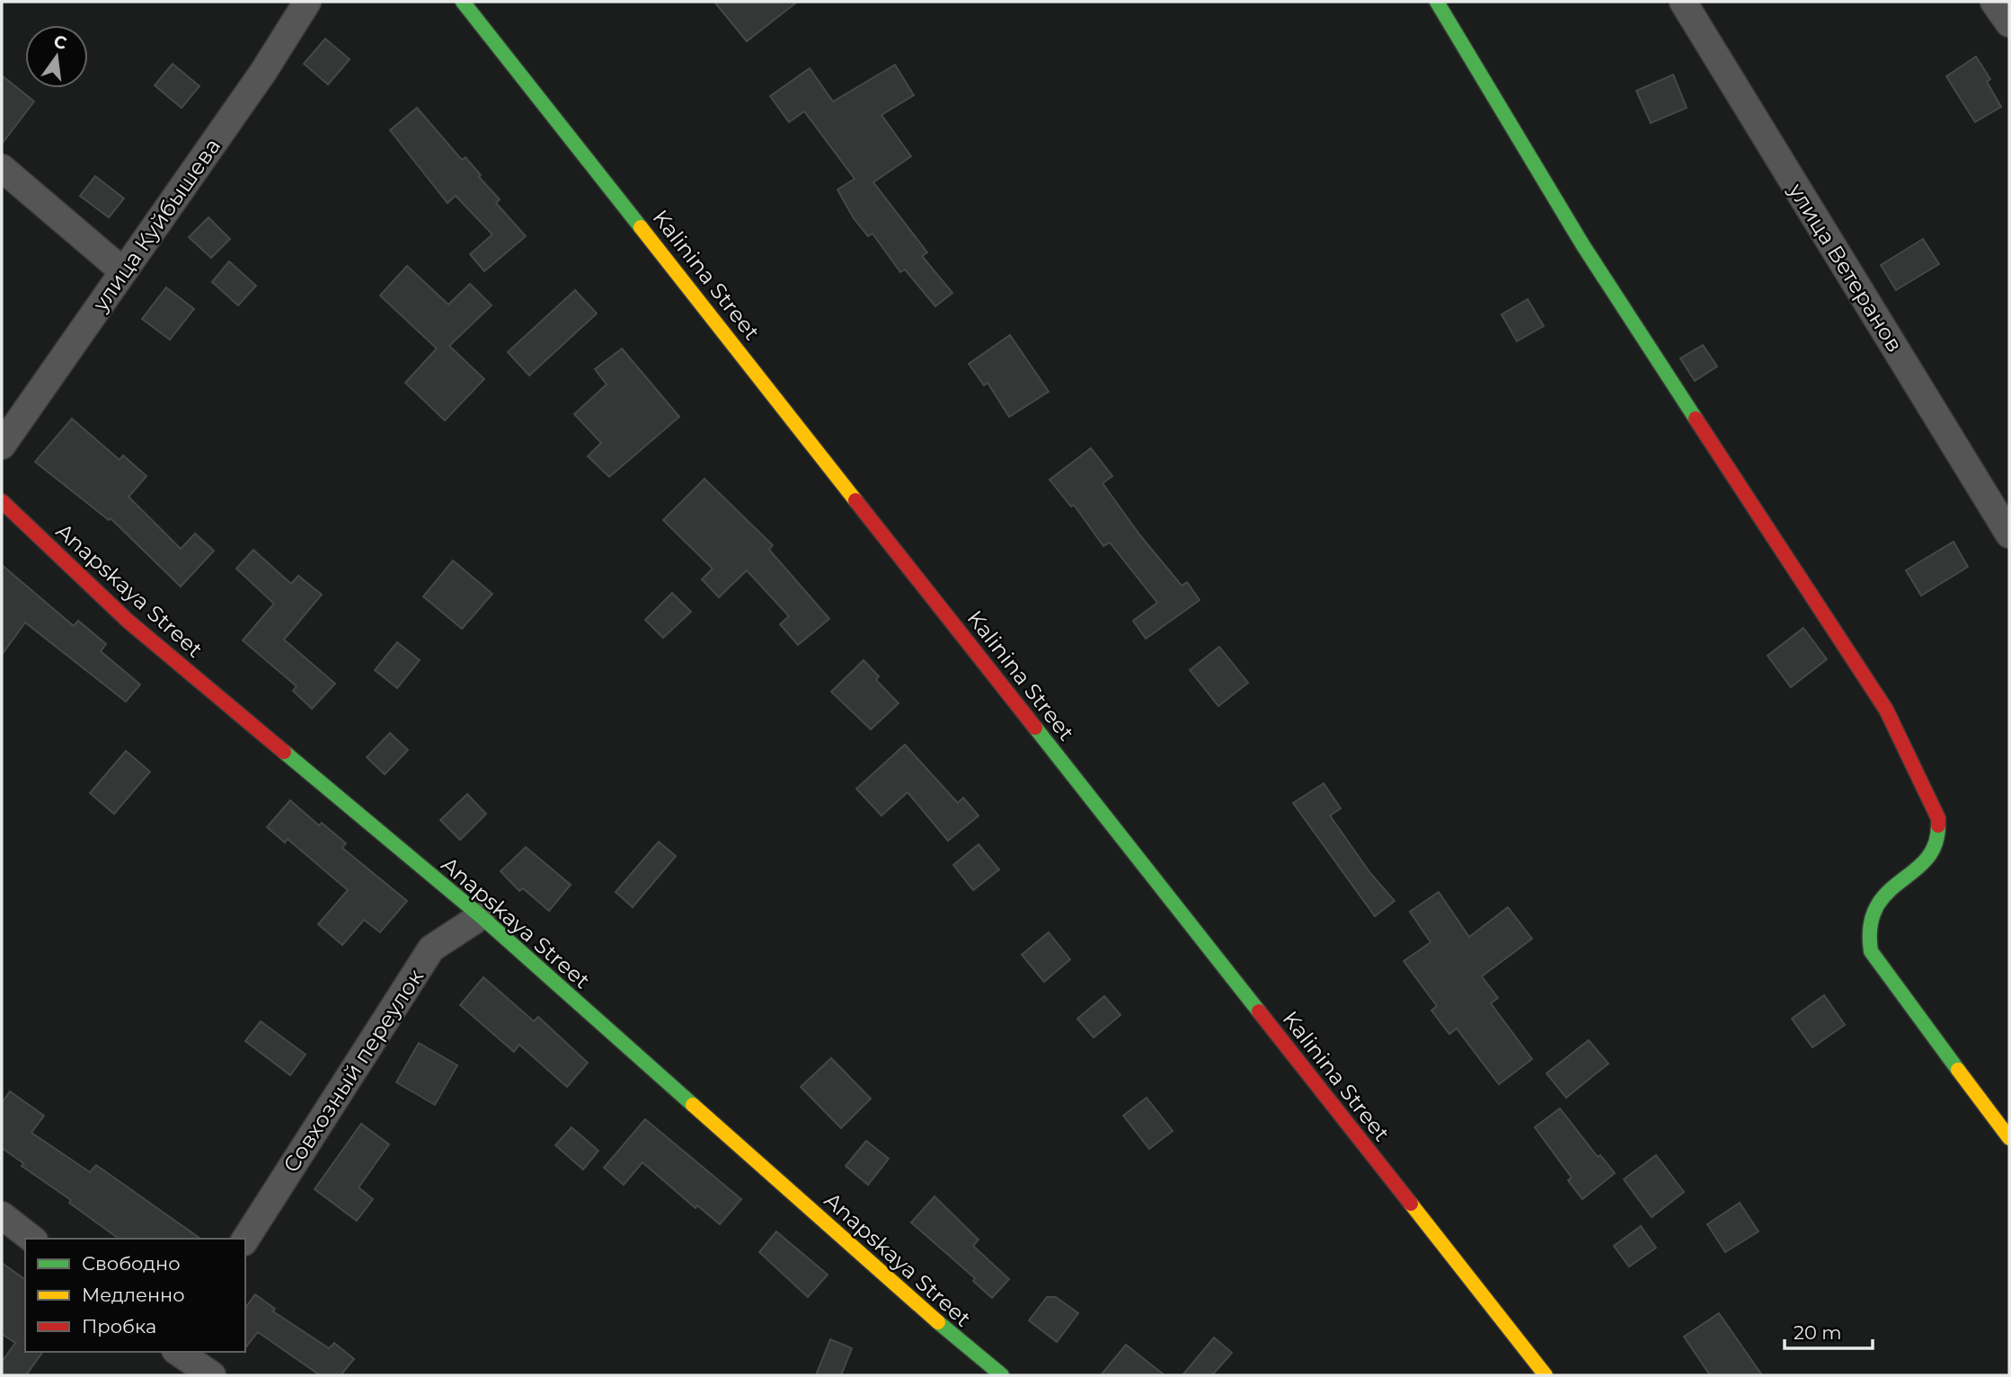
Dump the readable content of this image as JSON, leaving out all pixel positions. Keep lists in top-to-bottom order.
{
  "streets": {
    "street": [
      "улица Куйбышева",
      "улица Ветеранов",
      "Kalinina Street",
      "Anapskaya Street",
      "Совхозный переулок"
    ]
  },
  "crossings": [
    ["Anapskaya Street", "Совхозный переулок"]
  ],
  "legend": ["Свободно", "Медленно", "Пробка"],
  "scale_bar": "20 m",
  "north": "top"
}
